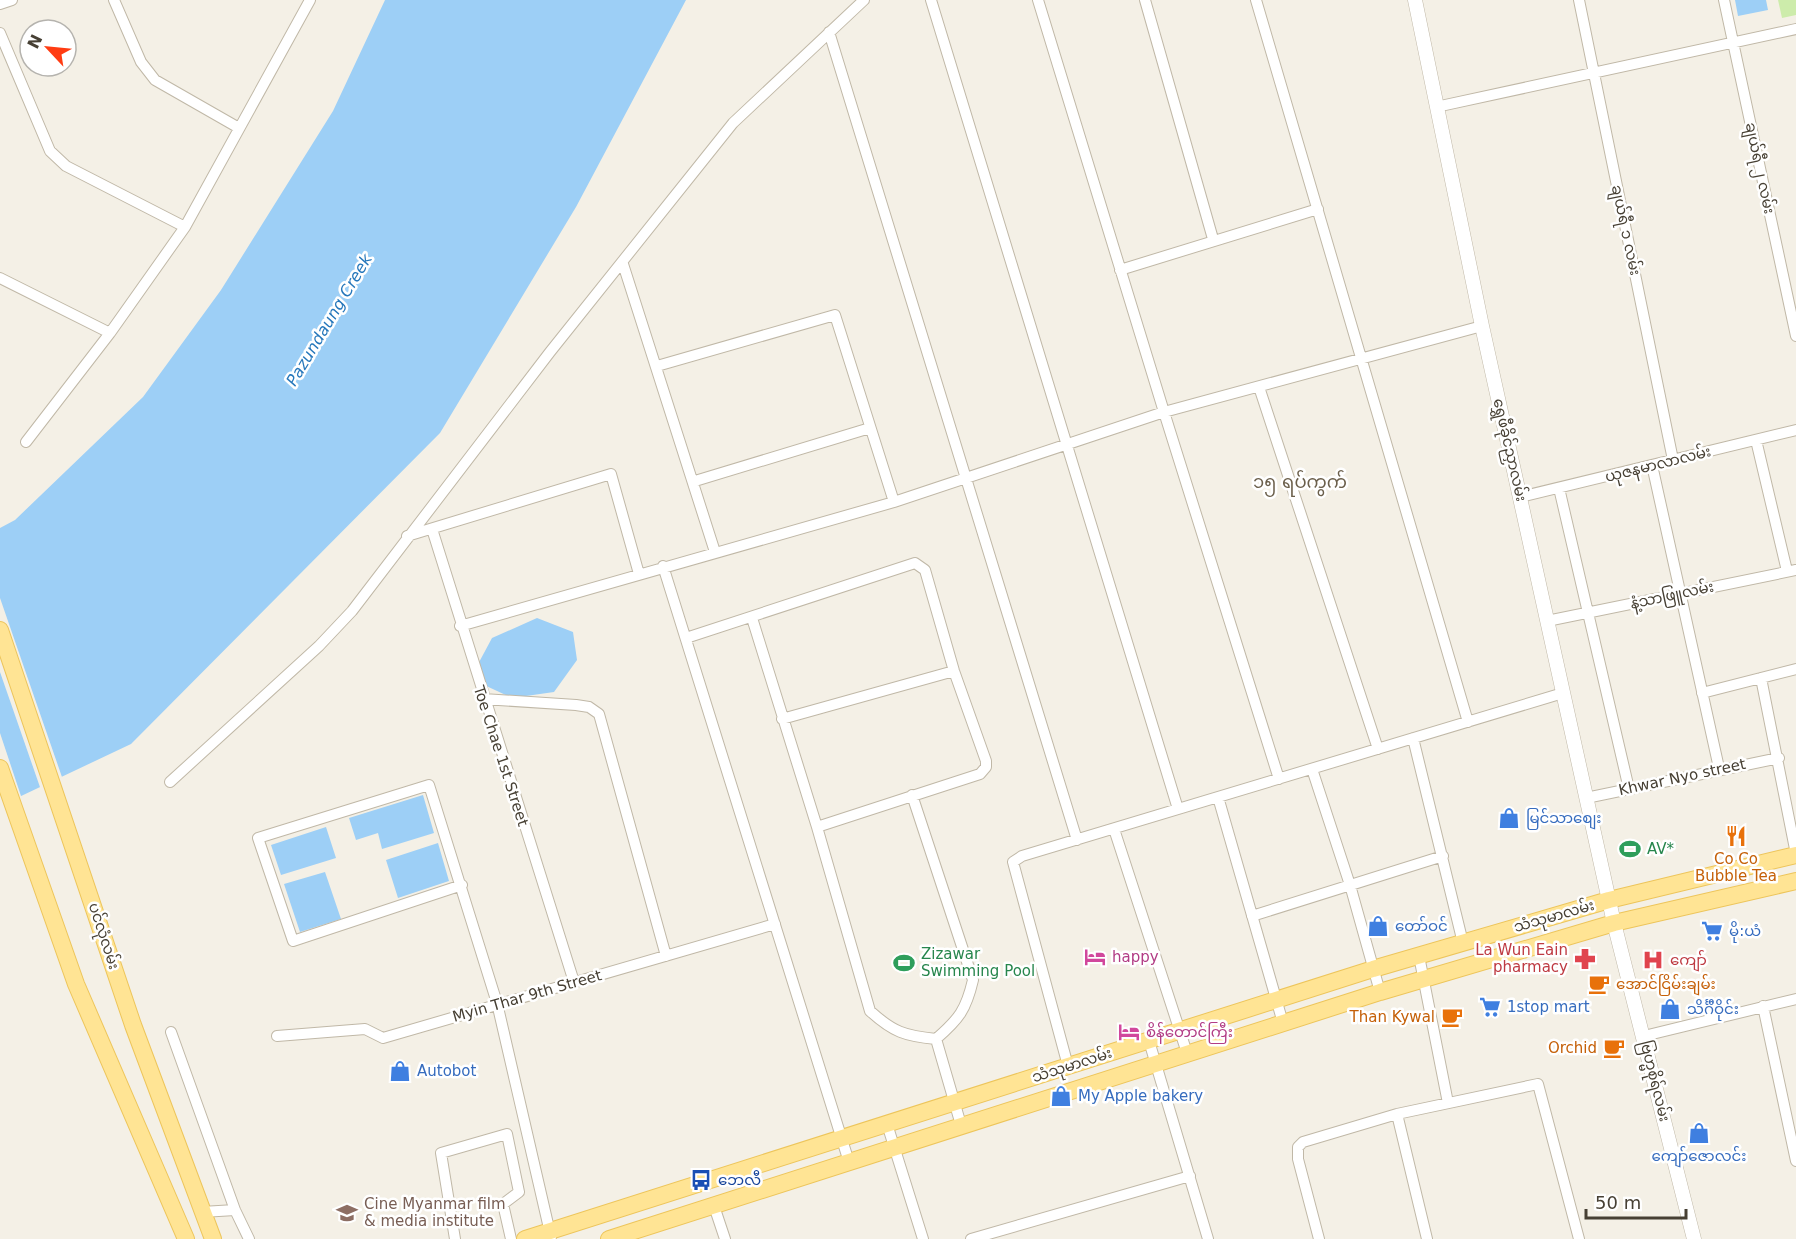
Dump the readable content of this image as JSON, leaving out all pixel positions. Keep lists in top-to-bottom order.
{
  "streets": {
    "main road": ["သံသုမာလမ်း", "ပင်လုံလမ်း"],
    "street": [
      "ချယ်ရီ ၂ လမ်း",
      "ချယ်ရီ ၁ လမ်း",
      "ရွှေဖီခိုင်ညှာလမ်း",
      "ယုဇနမာလာလမ်း",
      "နံ့သာဖြူလမ်း",
      "Toe Chae 1st Street",
      "Khwar Nyo street",
      "Myin Thar 9th Street",
      "ဗြဟ္မစိုရ်လမ်း"
    ]
  },
  "crossings": [
    ["ချယ်ရီ ၁ လမ်း", "ယုဇနမာလာလမ်း"],
    ["ရွှေဖီခိုင်ညှာလမ်း", "ယုဇနမာလာလမ်း"],
    ["ရွှေဖီခိုင်ညှာလမ်း", "နံ့သာဖြူလမ်း"],
    ["ရွှေဖီခိုင်ညှာလမ်း", "Khwar Nyo street"],
    ["ရွှေဖီခိုင်ညှာလမ်း", "သံသုမာလမ်း"],
    ["ရွှေဖီခိုင်ညှာလမ်း", "ဗြဟ္မစိုရ်လမ်း"],
    ["Toe Chae 1st Street", "Myin Thar 9th Street"],
    ["သံသုမာလမ်း", "ဗြဟ္မစိုရ်လမ်း"]
  ],
  "districts": ["၁၅ ရပ်ကွက်"],
  "water": ["Pazundaung Creek"],
  "places": {
    "shop": [
      "မြင်သာစျေး",
      "တော်ဝင်",
      "သိင်္ဂီဝိုင်း",
      "Autobot",
      "My Apple bakery",
      "ကျော်ဇောလင်း"
    ],
    "restaurant": ["Co Co Bubble Tea"],
    "sports": ["AV*", "Zizawar Swimming Pool"],
    "supermarket": ["မို:ယံ", "1stop mart"],
    "hotel": ["happy", "စိန်တောင်ကြီး"],
    "pharmacy": ["La Wun Eain pharmacy"],
    "hospital": ["ကျော်"],
    "cafe": ["အောင်ငြိမ်းချမ်း", "Than Kywal", "Orchid"],
    "bus stop": ["ဘေလီ"],
    "school or university": ["Cine Myanmar film & media institute"]
  },
  "scale_bar": "50 m",
  "north": "top left"
}
